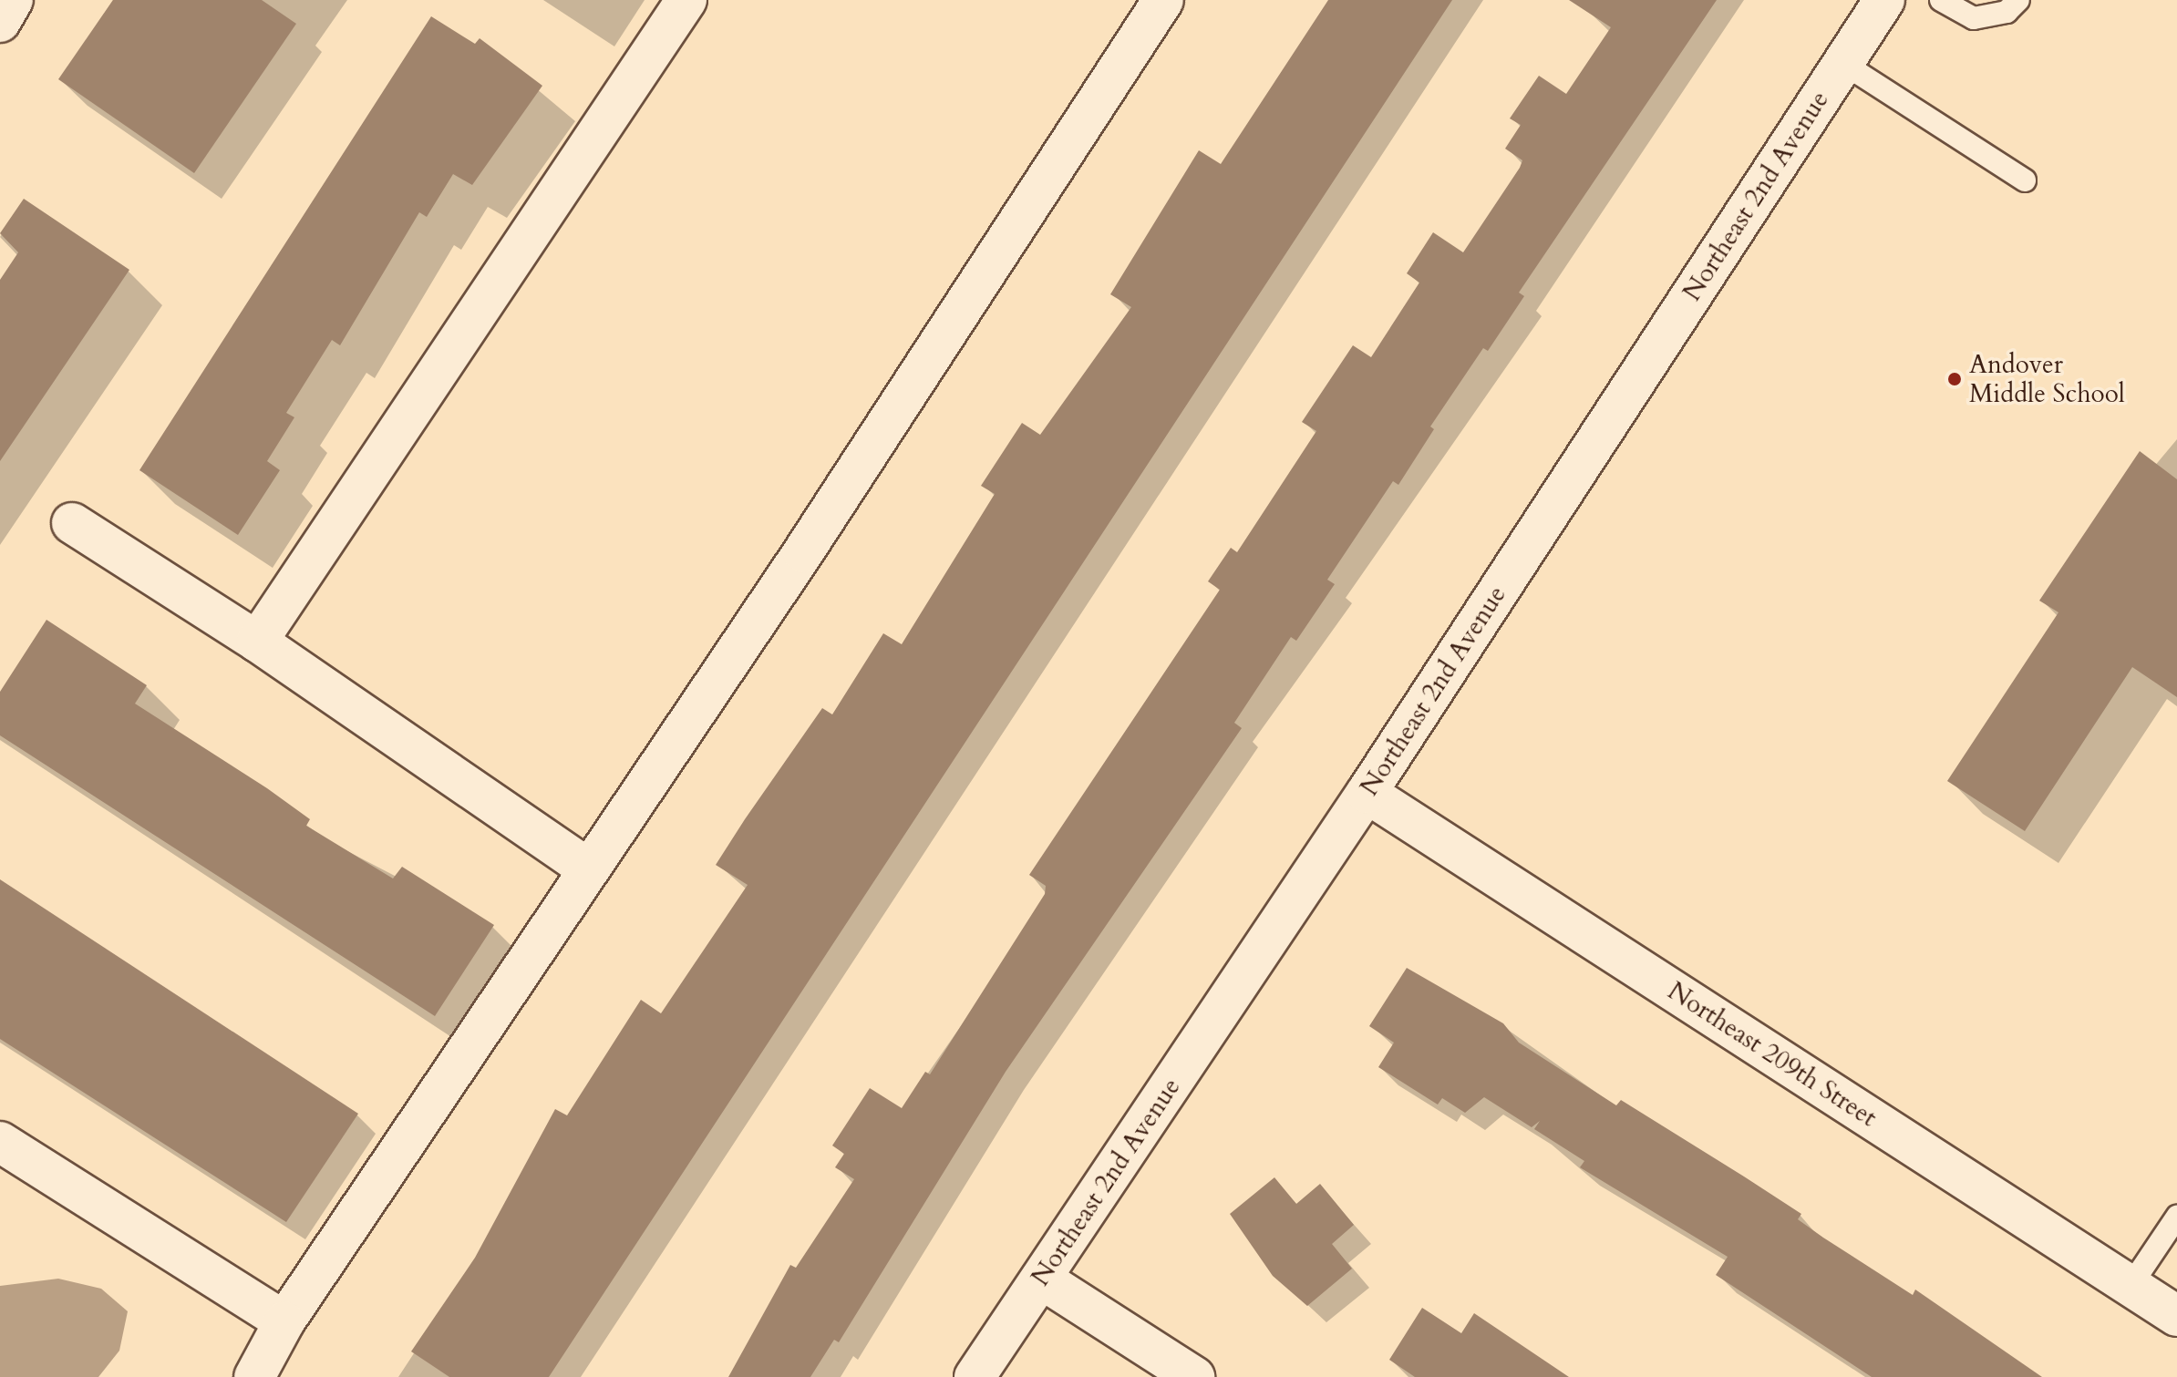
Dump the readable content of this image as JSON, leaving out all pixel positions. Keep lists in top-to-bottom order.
{
  "streets": {
    "street": ["Northeast 2nd Avenue", "Northeast 209th Street"]
  },
  "crossings": [
    ["Northeast 2nd Avenue", "Northeast 209th Street"]
  ],
  "places": ["Andover Middle School"]
}
